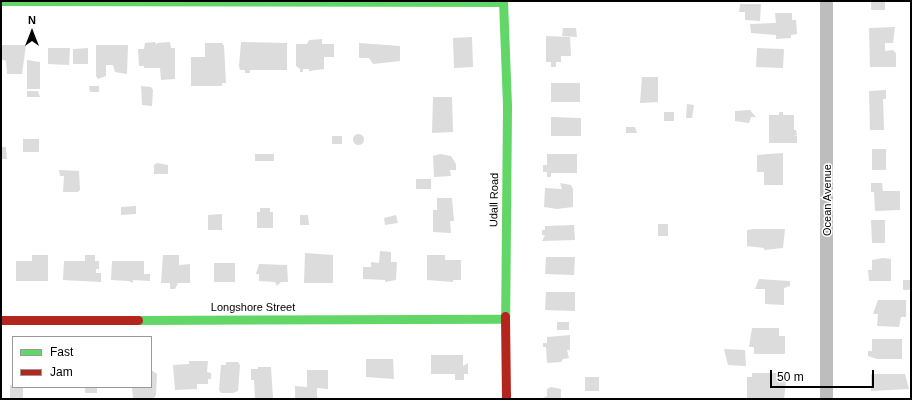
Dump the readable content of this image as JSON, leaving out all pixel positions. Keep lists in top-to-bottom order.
{
  "streets": {
    "street": ["Udall Road", "Ocean Avenue", "Longshore Street"]
  },
  "crossings": [
    ["Udall Road", "Longshore Street"]
  ],
  "legend": ["Fast", "Jam"],
  "scale_bar": "50 m",
  "north": "top"
}
